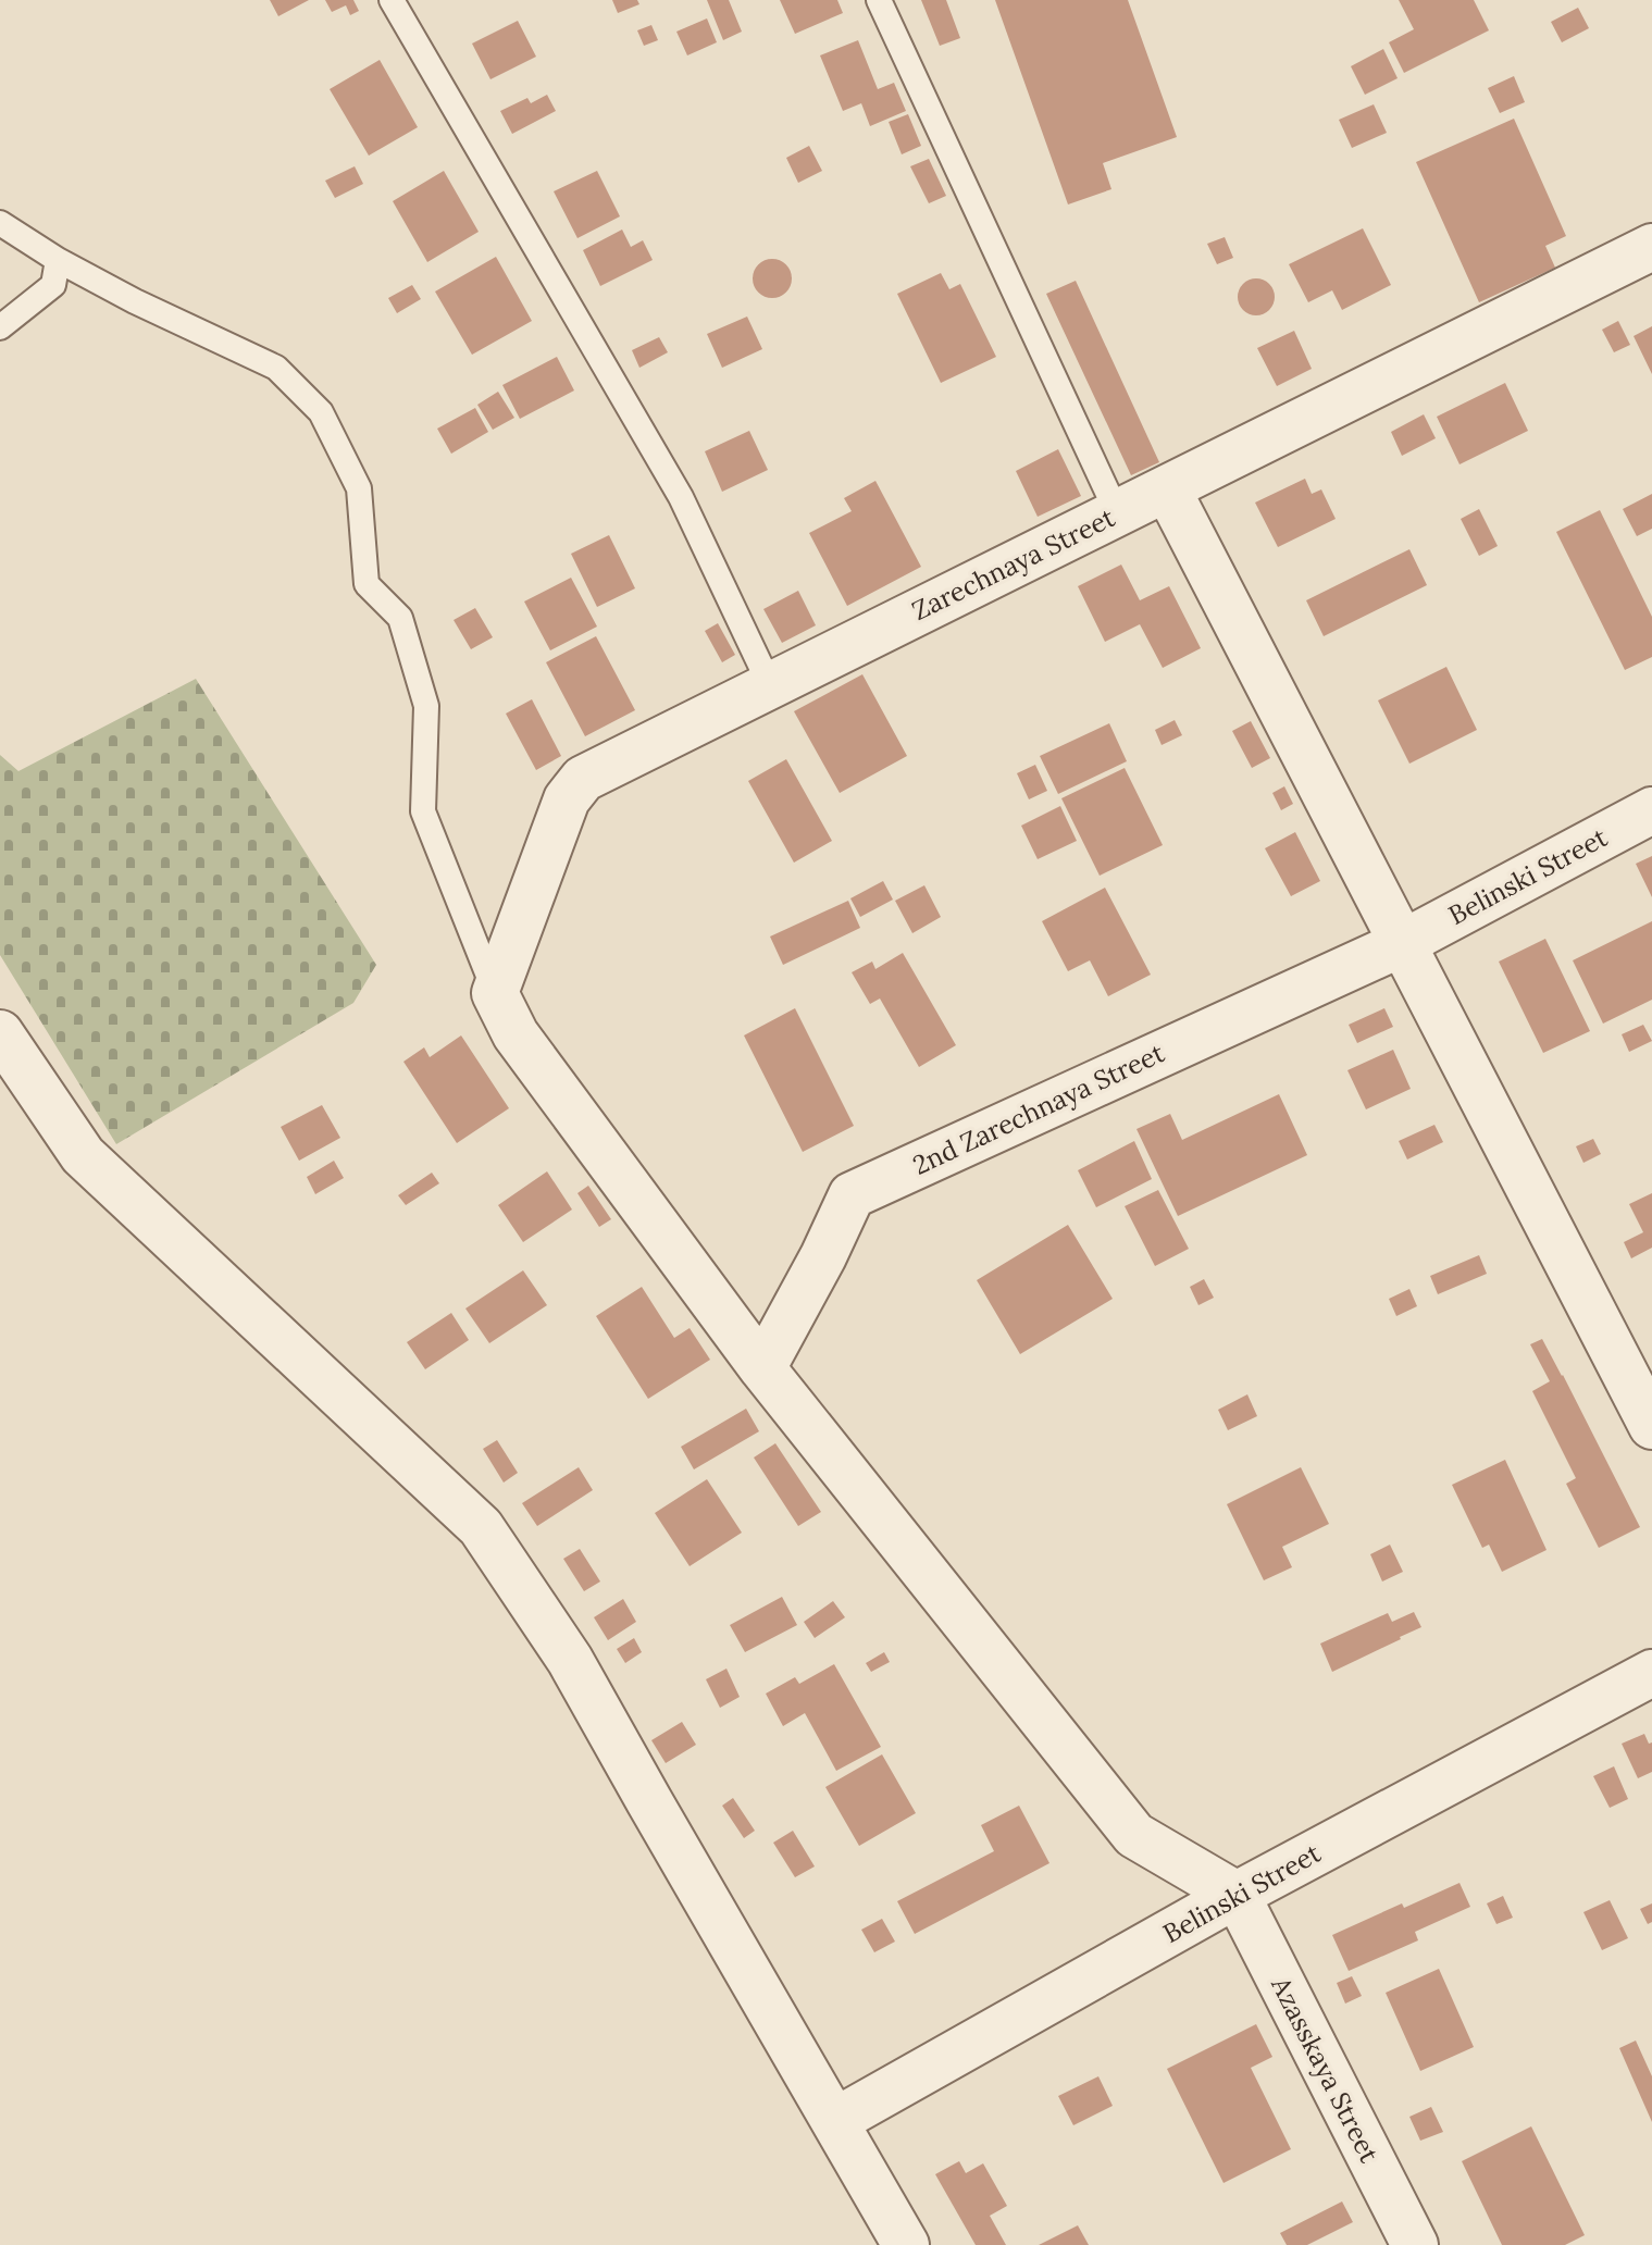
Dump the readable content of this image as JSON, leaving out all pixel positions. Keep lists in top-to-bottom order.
{
  "streets": {
    "street": [
      "Zarechnaya Street",
      "Belinski Street",
      "2nd Zarechnaya Street",
      "Azasskaya Street"
    ]
  },
  "crossings": [
    ["Belinski Street", "2nd Zarechnaya Street"],
    ["Belinski Street", "Azasskaya Street"]
  ]
}
